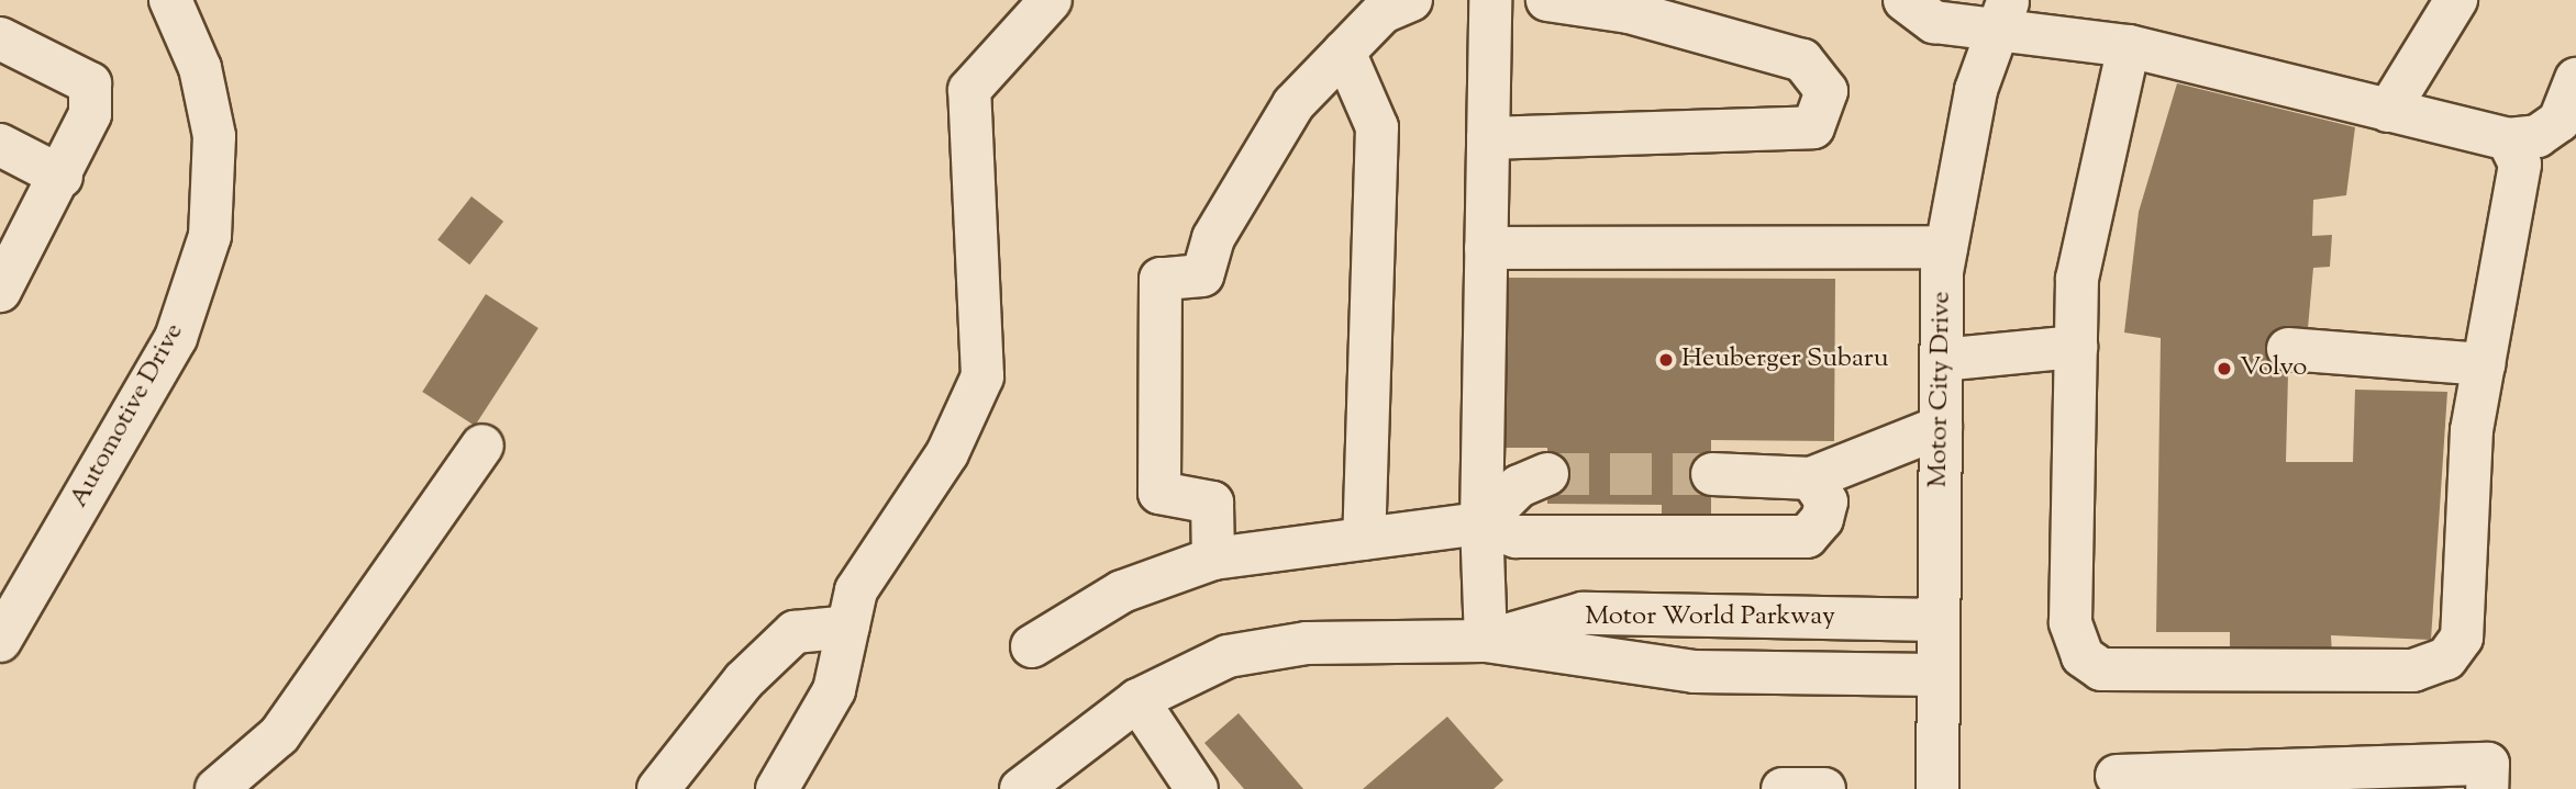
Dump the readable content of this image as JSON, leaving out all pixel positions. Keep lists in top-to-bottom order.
{
  "streets": {
    "street": ["Motor City Drive", "Automotive Drive", "Motor World Parkway"]
  },
  "crossings": [
    ["Motor City Drive", "Motor World Parkway"]
  ],
  "places": ["Heuberger Subaru", "Volvo"]
}
